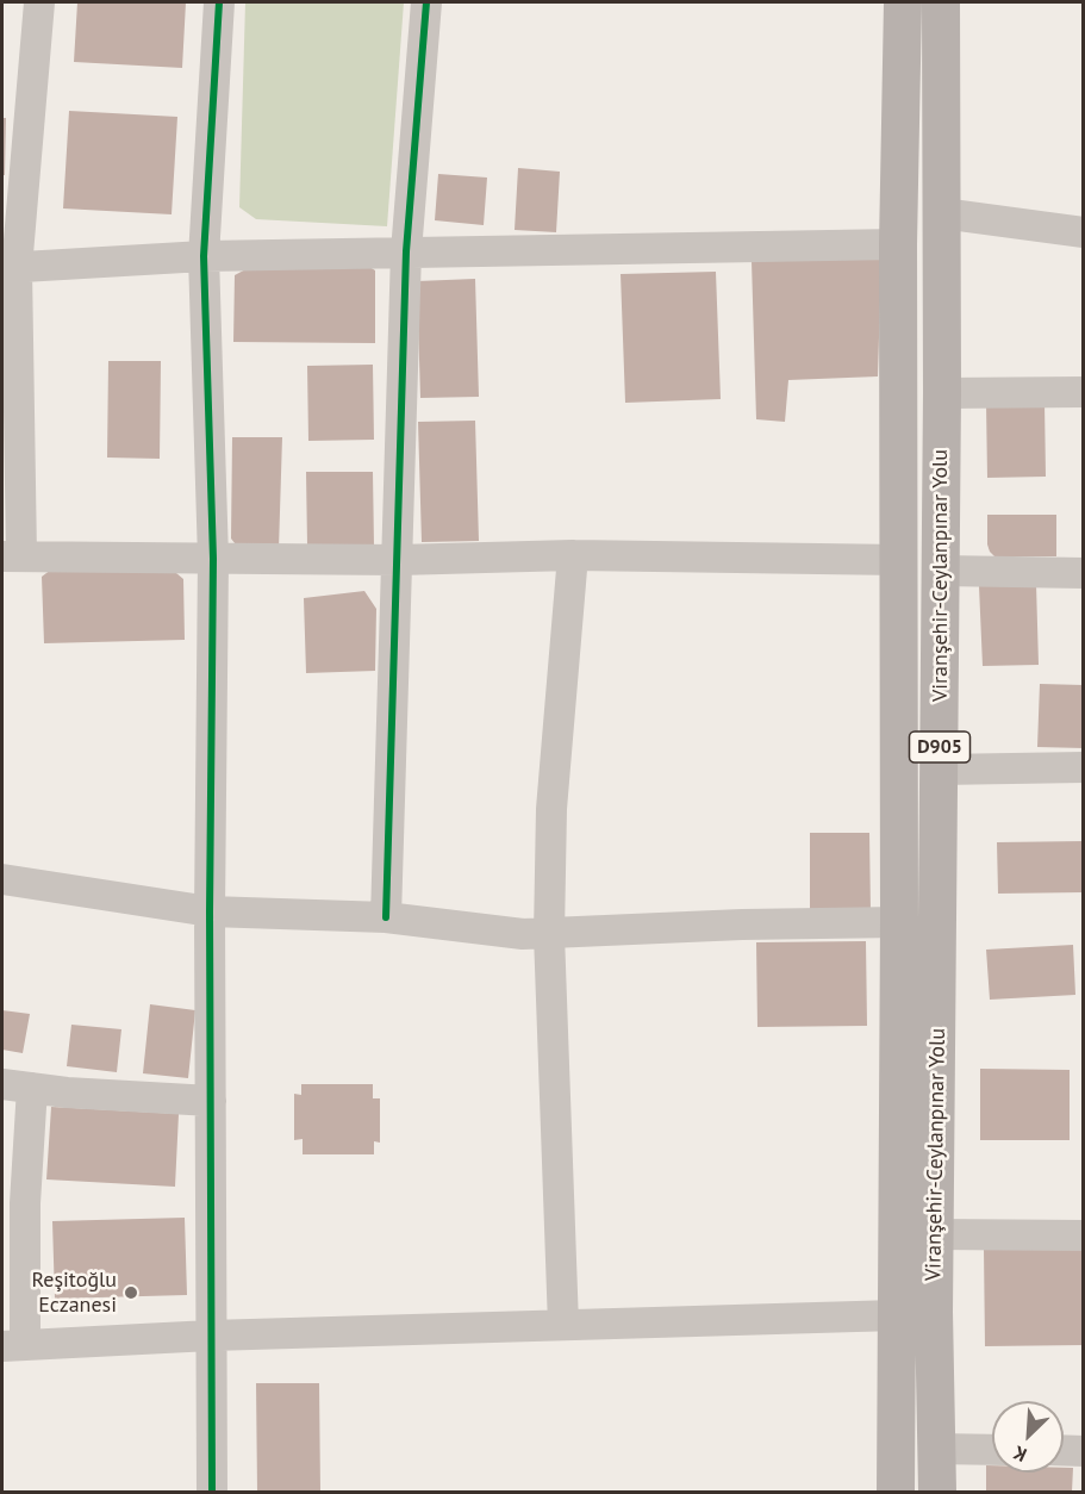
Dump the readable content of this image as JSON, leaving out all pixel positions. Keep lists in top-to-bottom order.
{
  "streets": {
    "main road": ["Viranşehir-Ceylanpınar Yolu", "D905"]
  },
  "places": ["Reşitoğlu Eczanesi"],
  "north": "bottom left"
}
